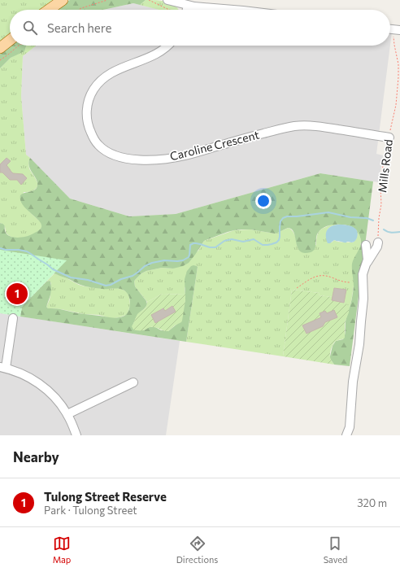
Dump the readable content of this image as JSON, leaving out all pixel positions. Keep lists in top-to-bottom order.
{
  "streets": {
    "street": ["Caroline Crescent"],
    "path": ["Mills Road"]
  },
  "crossings": [
    ["Caroline Crescent", "Mills Road"]
  ],
  "page": {
    "search": "Search here",
    "pins": "1",
    "heading": "Nearby",
    "list": [
      {
        "mark": "1",
        "name": "Tulong Street Reserve",
        "note": "Park · Tulong Street",
        "value": "320 m"
      }
    ],
    "nav": ["Map", "Directions", "Saved"]
  }
}
